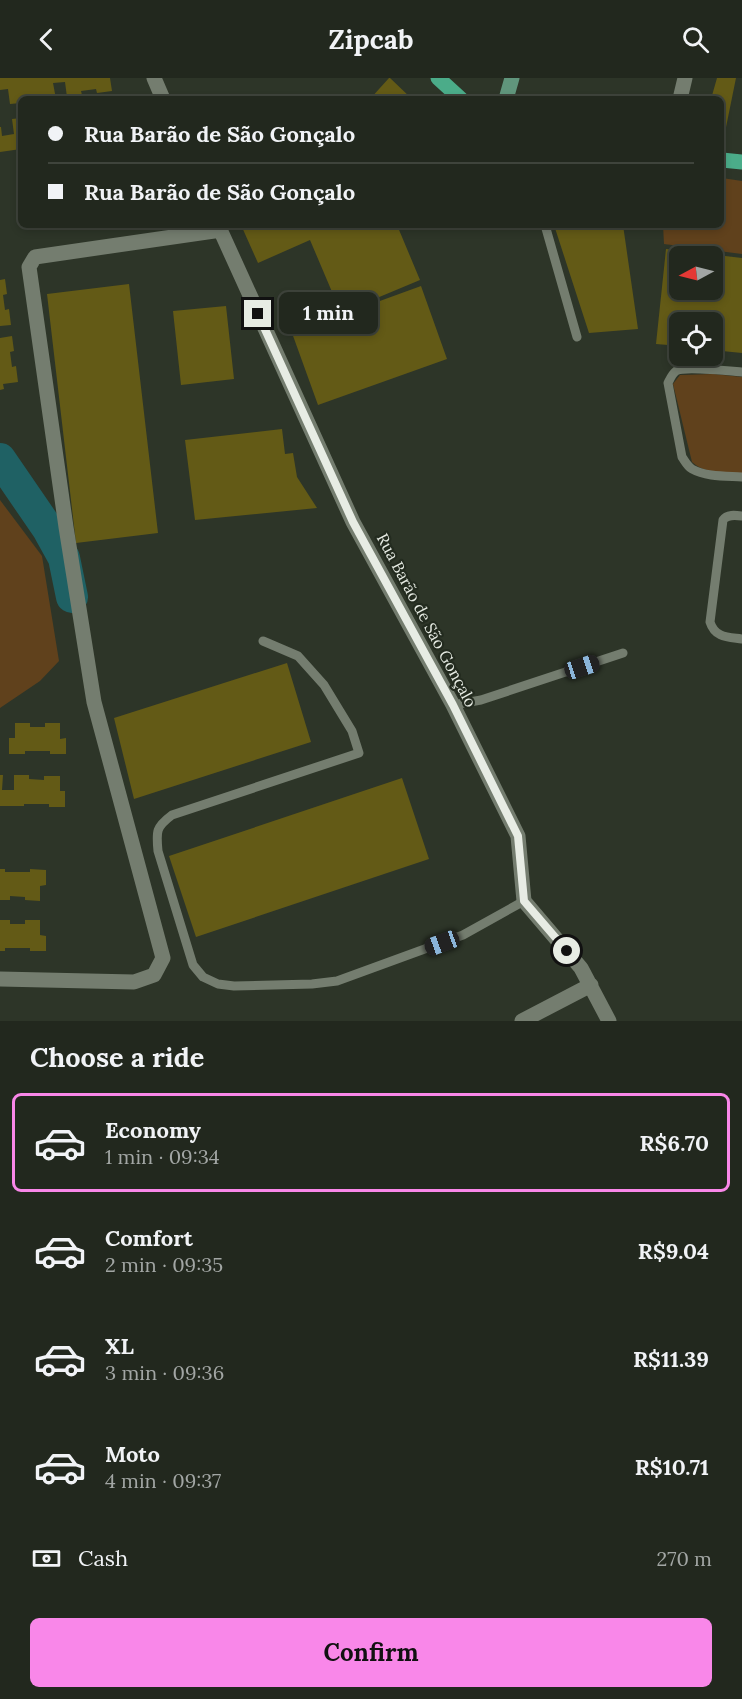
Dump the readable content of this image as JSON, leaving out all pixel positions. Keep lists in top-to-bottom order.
{
  "streets": {
    "street": ["Rua Barão de São Gonçalo"]
  },
  "north": "left",
  "page": {
    "header": "Zipcab",
    "banner": ["Rua Barão de São Gonçalo", "Rua Barão de São Gonçalo"],
    "bubble": "1 min",
    "heading": "Choose a ride",
    "list": [
      {
        "name": "Economy",
        "note": "1 min · 09:34",
        "value": "R$6.70"
      },
      {
        "name": "Comfort",
        "note": "2 min · 09:35",
        "value": "R$9.04"
      },
      {
        "name": "XL",
        "note": "3 min · 09:36",
        "value": "R$11.39"
      },
      {
        "name": "Moto",
        "note": "4 min · 09:37",
        "value": "R$10.71"
      }
    ],
    "pay": ["Cash", "270 m"],
    "buttons": "Confirm"
  }
}
